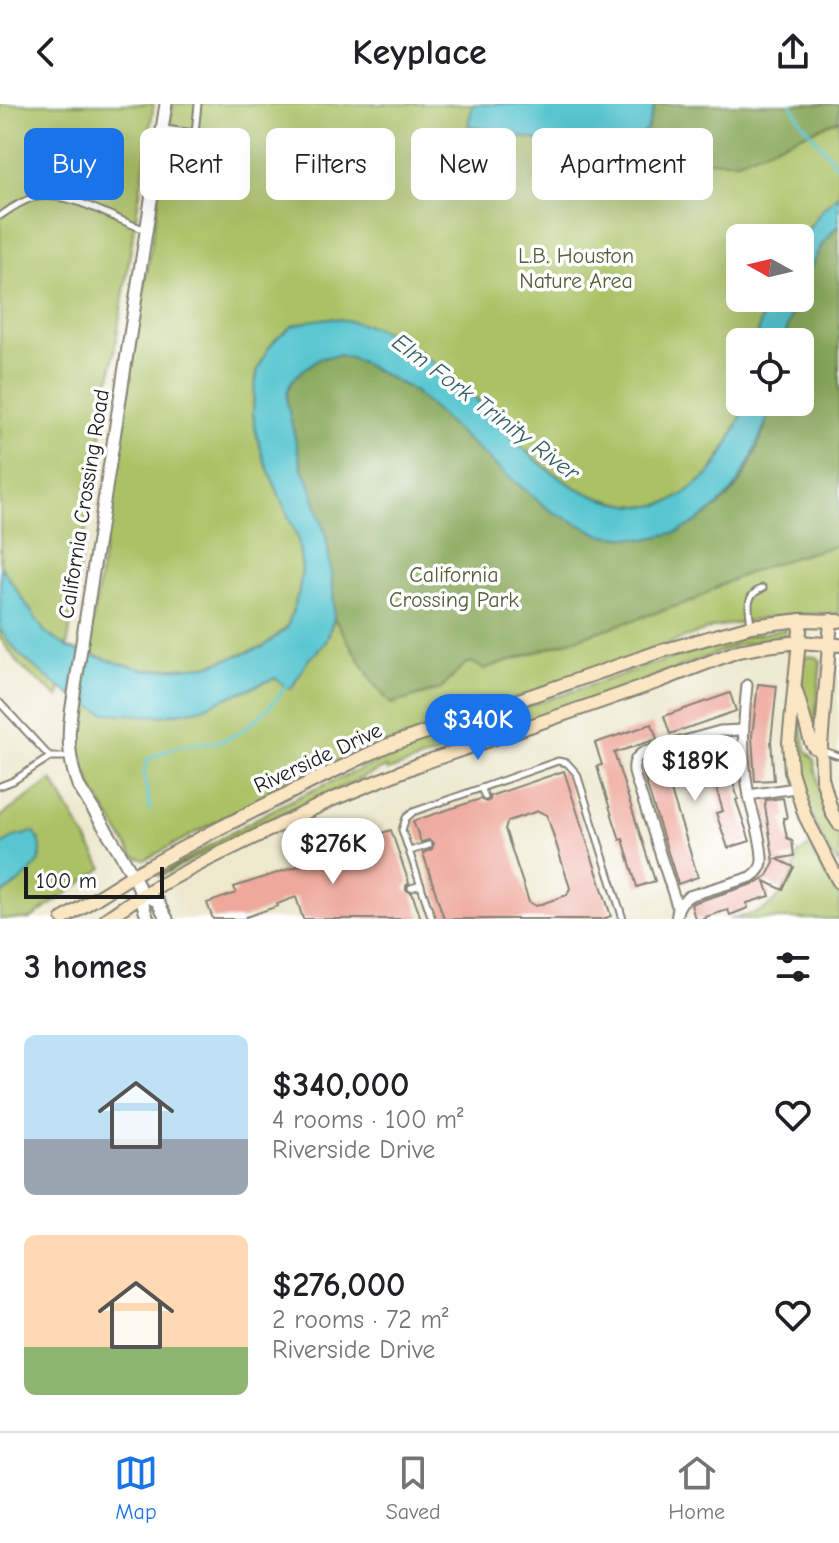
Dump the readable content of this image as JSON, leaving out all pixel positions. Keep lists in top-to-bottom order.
{
  "streets": {
    "main road": ["Riverside Drive"],
    "street": ["California Crossing Road"]
  },
  "crossings": [
    ["California Crossing Road", "Riverside Drive"]
  ],
  "water": ["Elm Fork Trinity River"],
  "parks": ["L.B. Houston Nature Area", "California Crossing Park"],
  "scale_bar": "100 m",
  "north": "left",
  "page": {
    "header": "Keyplace",
    "chip": [
      "Buy",
      "Rent",
      "Filters",
      "New",
      "Apartment"
    ],
    "price": ["$340K", "$189K", "$276K"],
    "scale": "100 m",
    "heading": "3 homes",
    "list": [
      {
        "name": "$340,000",
        "note": "4 rooms · 100 m² · Riverside Drive"
      },
      {
        "name": "$276,000",
        "note": "2 rooms · 72 m² · Riverside Drive"
      }
    ],
    "tabs": ["Map", "Saved", "Home"]
  }
}
